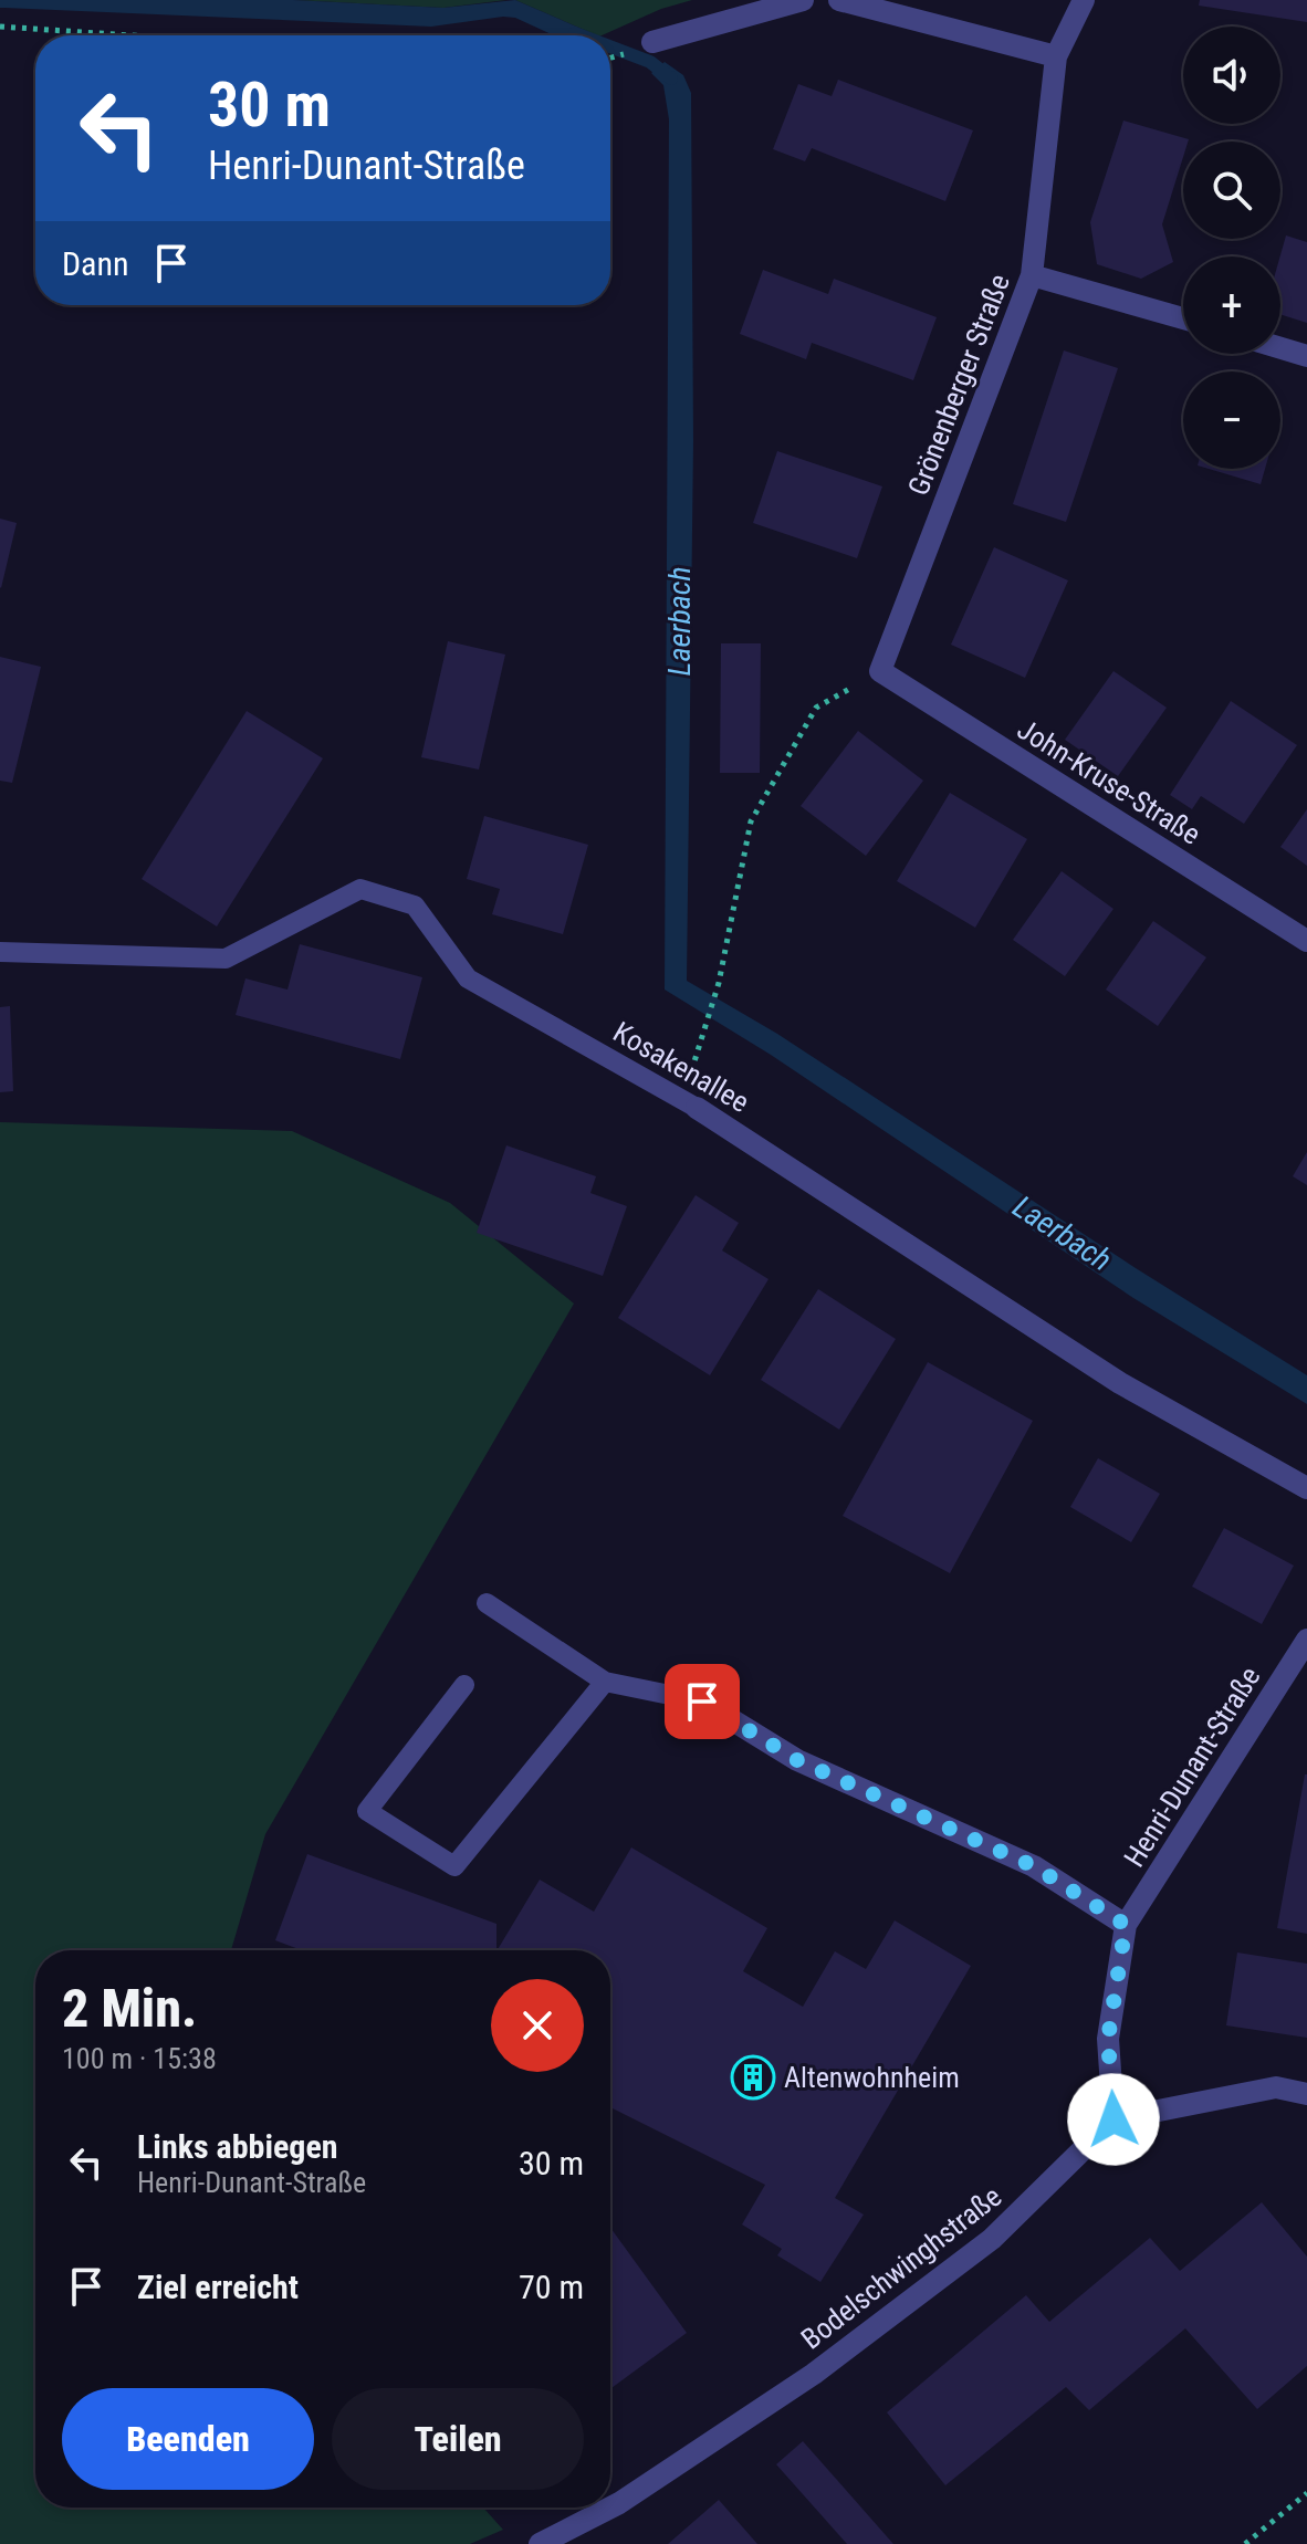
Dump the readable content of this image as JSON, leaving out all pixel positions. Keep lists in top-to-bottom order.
{
  "streets": {
    "street": [
      "Grönenberger Straße",
      "John-Kruse-Straße",
      "Kosakenallee",
      "Henri-Dunant-Straße",
      "Bodelschwinghstraße"
    ]
  },
  "crossings": [
    ["Grönenberger Straße", "John-Kruse-Straße"],
    ["Henri-Dunant-Straße", "Bodelschwinghstraße"]
  ],
  "water": ["Laerbach"],
  "places": {
    "building": ["Altenwohnheim"]
  },
  "page": {
    "map_buttons": ["+", "−"],
    "turn": ["30 m", "Henri-Dunant-Straße"],
    "then": "Dann",
    "heading": ["2 Min.", "100 m · 15:38"],
    "list": [
      {
        "name": "Links abbiegen",
        "note": "Henri-Dunant-Straße",
        "value": "30 m"
      },
      {
        "name": "Ziel erreicht",
        "value": "70 m"
      }
    ],
    "buttons": ["Beenden", "Teilen"]
  }
}
